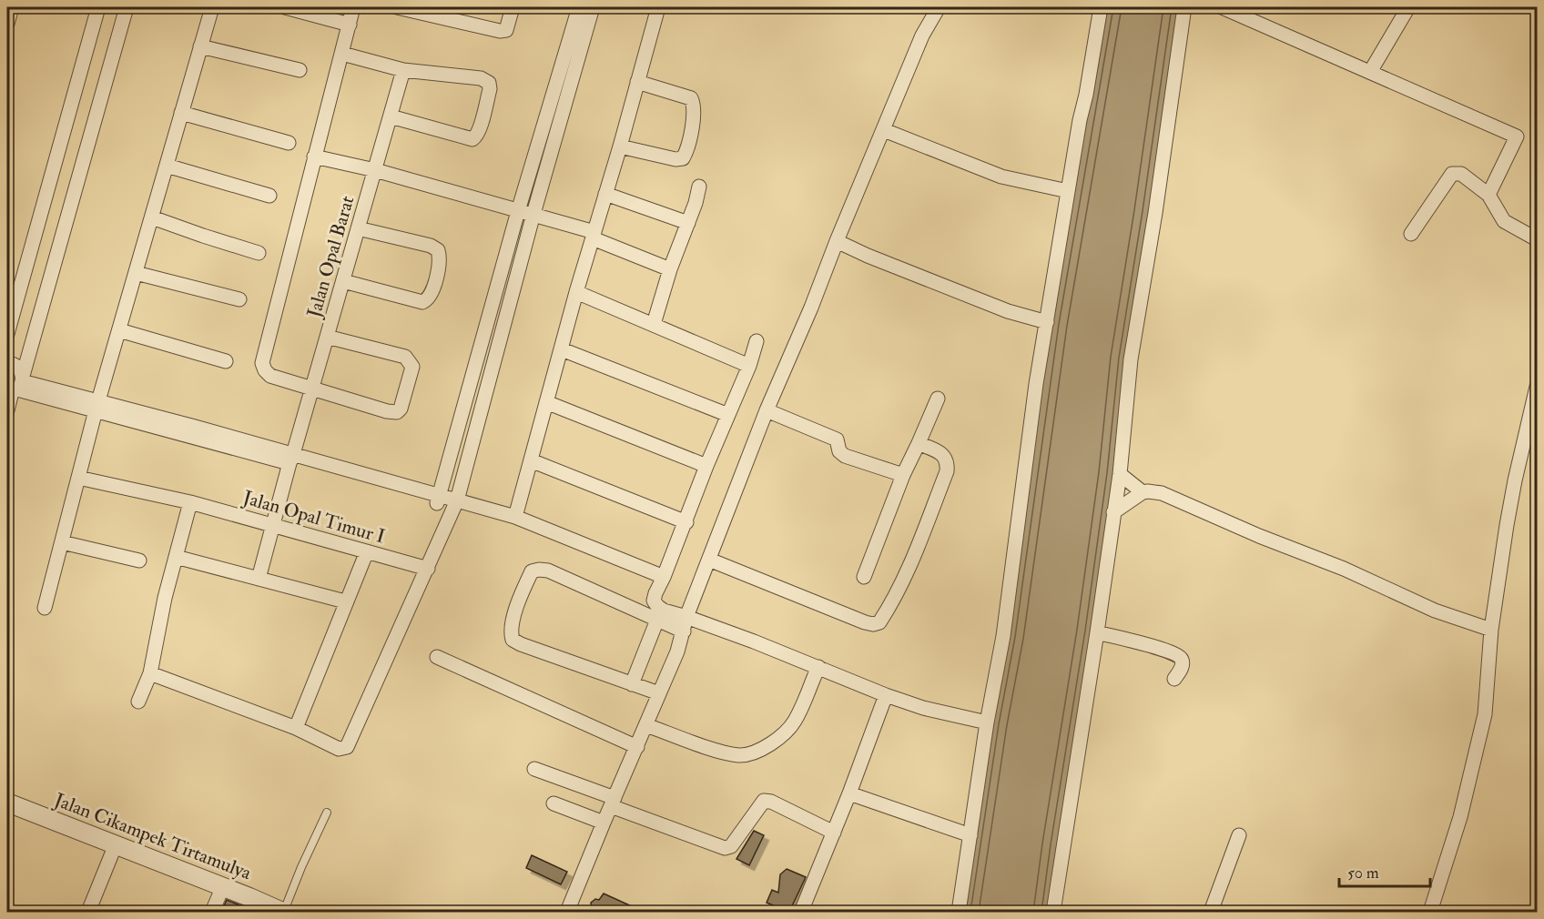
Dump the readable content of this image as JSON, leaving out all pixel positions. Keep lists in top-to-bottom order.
{
  "streets": {
    "street": ["Jalan Opal Barat", "Jalan Opal Timur I", "Jalan Cikampek Tirtamulya"]
  },
  "crossings": [
    ["Jalan Opal Barat", "Jalan Opal Timur I"]
  ],
  "scale_bar": "50 m"
}
